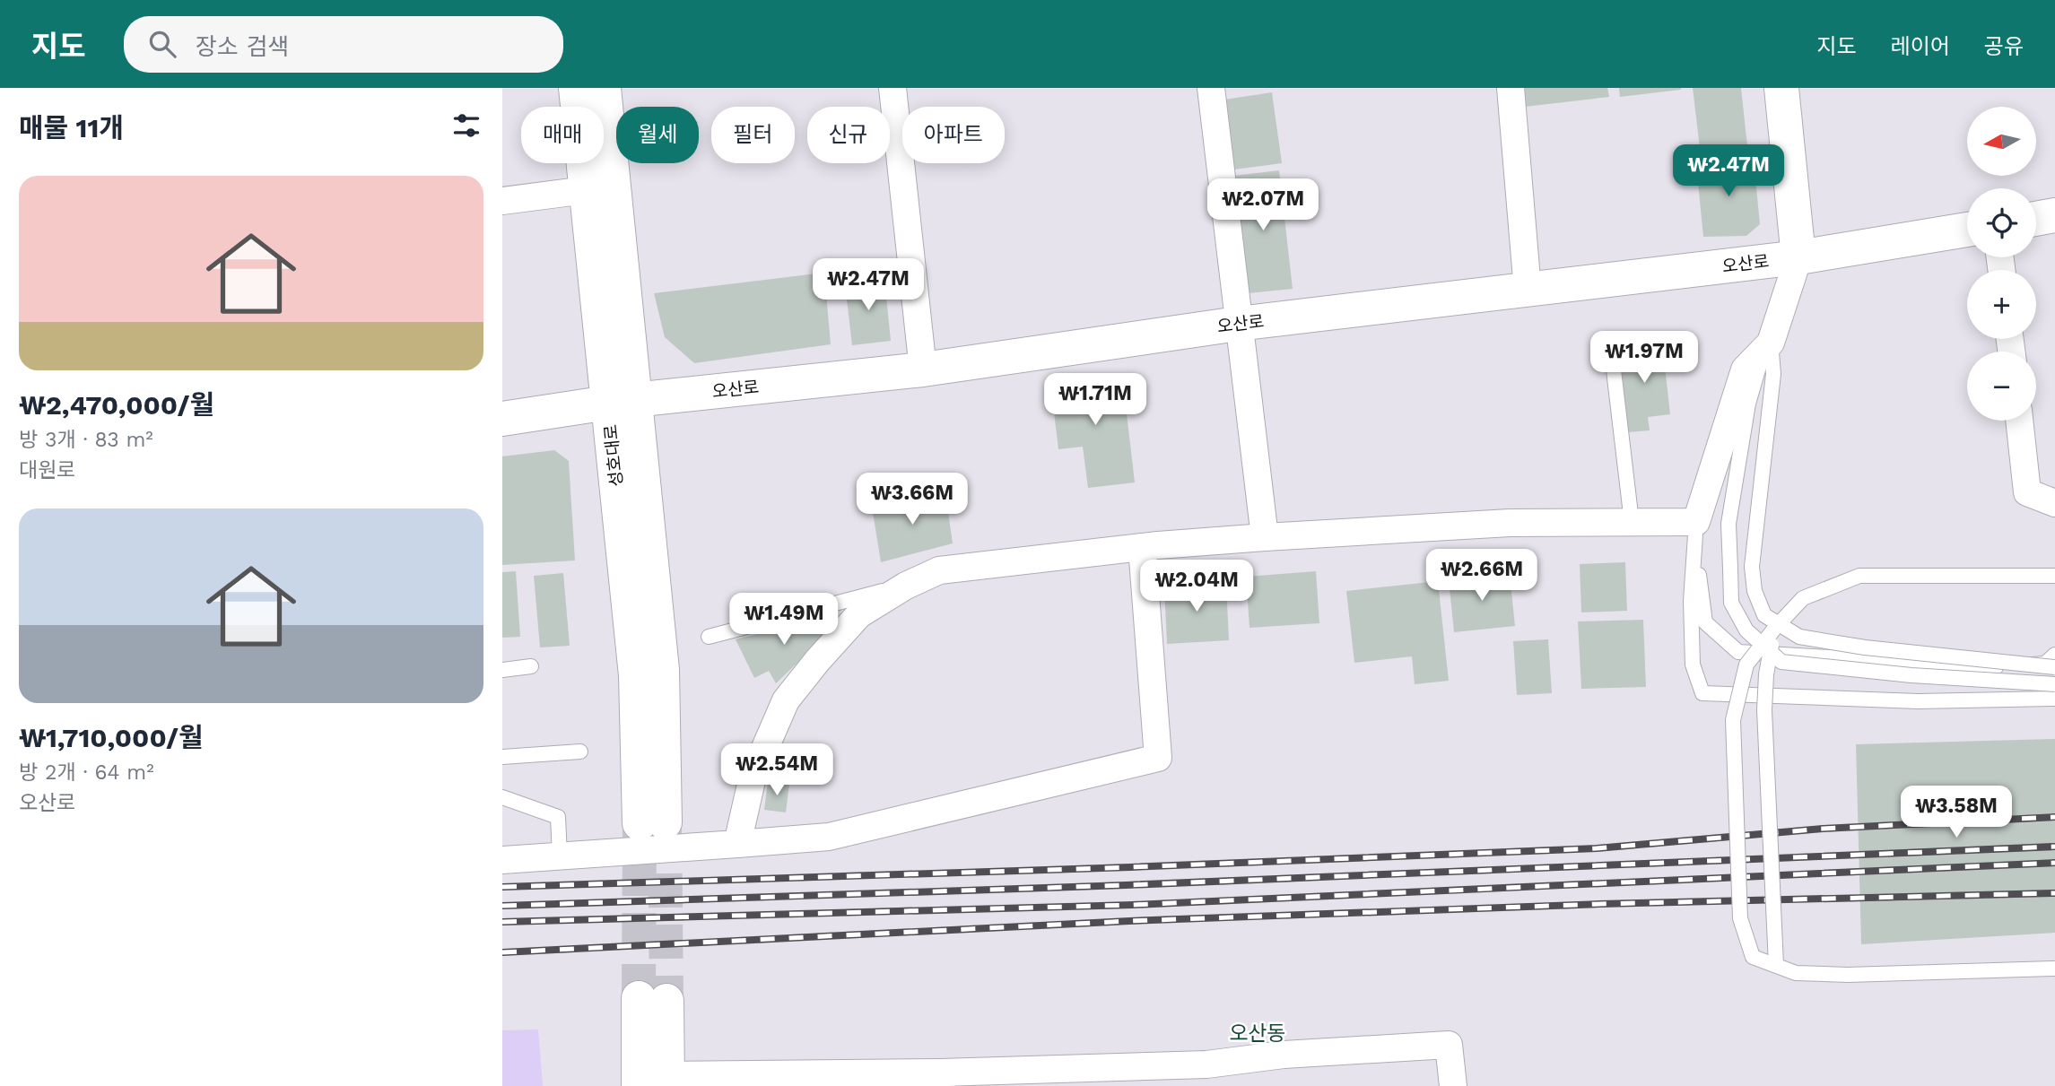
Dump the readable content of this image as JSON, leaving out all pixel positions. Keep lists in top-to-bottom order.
{
  "streets": {
    "street": ["오산로", "성호대로"]
  },
  "crossings": [
    ["오산로", "성호대로"]
  ],
  "districts": ["오산동"],
  "north": "left",
  "page": {
    "header": "지도",
    "search": "장소 검색",
    "nav": ["지도", "레이어", "공유"],
    "heading": "매물 11개",
    "map_buttons": ["+", "−"],
    "chip": [
      "매매",
      "월세",
      "필터",
      "신규",
      "아파트"
    ],
    "price": [
      "₩2.47M",
      "₩2.07M",
      "₩2.47M",
      "₩1.97M",
      "₩1.71M",
      "₩3.66M",
      "₩2.66M",
      "₩2.04M",
      "₩1.49M",
      "₩2.54M",
      "₩3.58M"
    ],
    "list": [
      {
        "name": "₩2,470,000/월",
        "note": "방 3개 · 83 m² · 대원로"
      },
      {
        "name": "₩1,710,000/월",
        "note": "방 2개 · 64 m² · 오산로"
      }
    ]
  }
}
